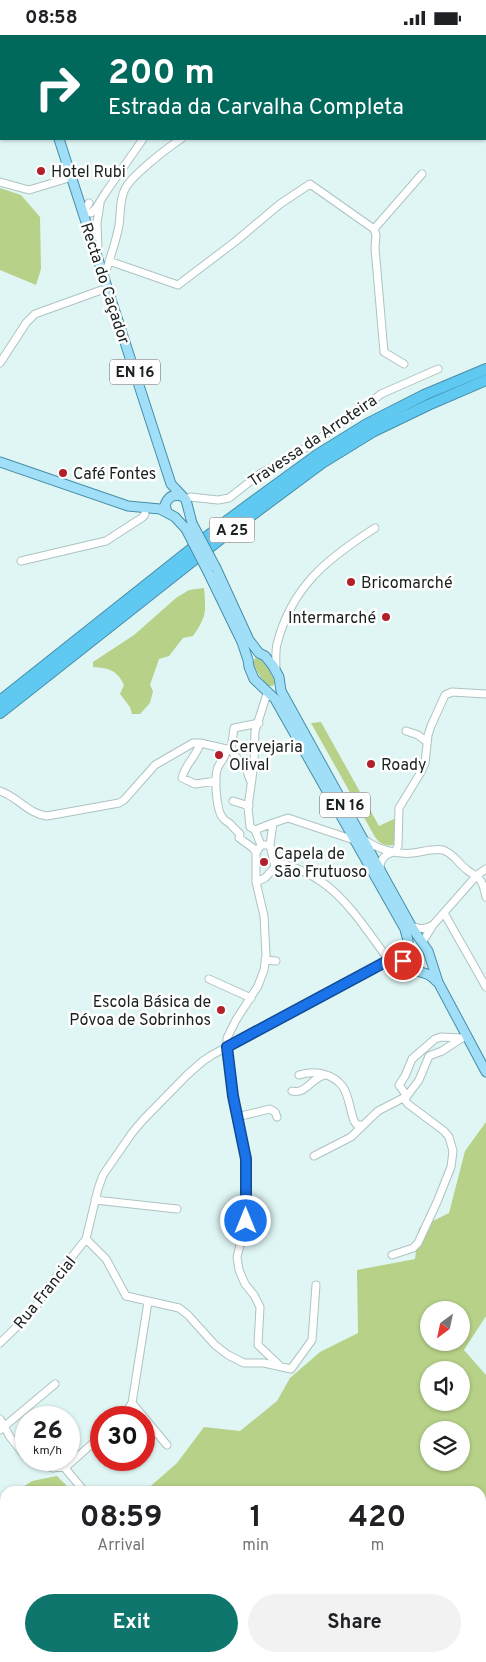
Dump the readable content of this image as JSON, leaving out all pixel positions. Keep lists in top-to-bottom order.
{
  "streets": {
    "highway": ["A 25"],
    "main road": ["Recta do Caçador", "EN 16"],
    "street": ["Travessa da Arroteira", "Rua Francial"]
  },
  "crossings": [
    ["Recta do Caçador", "EN 16"],
    ["EN 16", "Travessa da Arroteira"]
  ],
  "places": [
    "Hotel Rubi",
    "Café Fontes",
    "Bricomarché",
    "Intermarché",
    "Cervejaria Olival",
    "Roady",
    "Capela de São Frutuoso",
    "Escola Básica de Póvoa de Sobrinhos"
  ],
  "north": "bottom left",
  "page": {
    "status": "08:58",
    "turn": ["200 m", "Estrada da Carvalha Completa"],
    "speed": "26 km/h",
    "limit": "30",
    "eta": [
      "08:59",
      "Arrival",
      "1",
      "min",
      "420",
      "m"
    ],
    "buttons": ["Exit", "Share"]
  }
}
